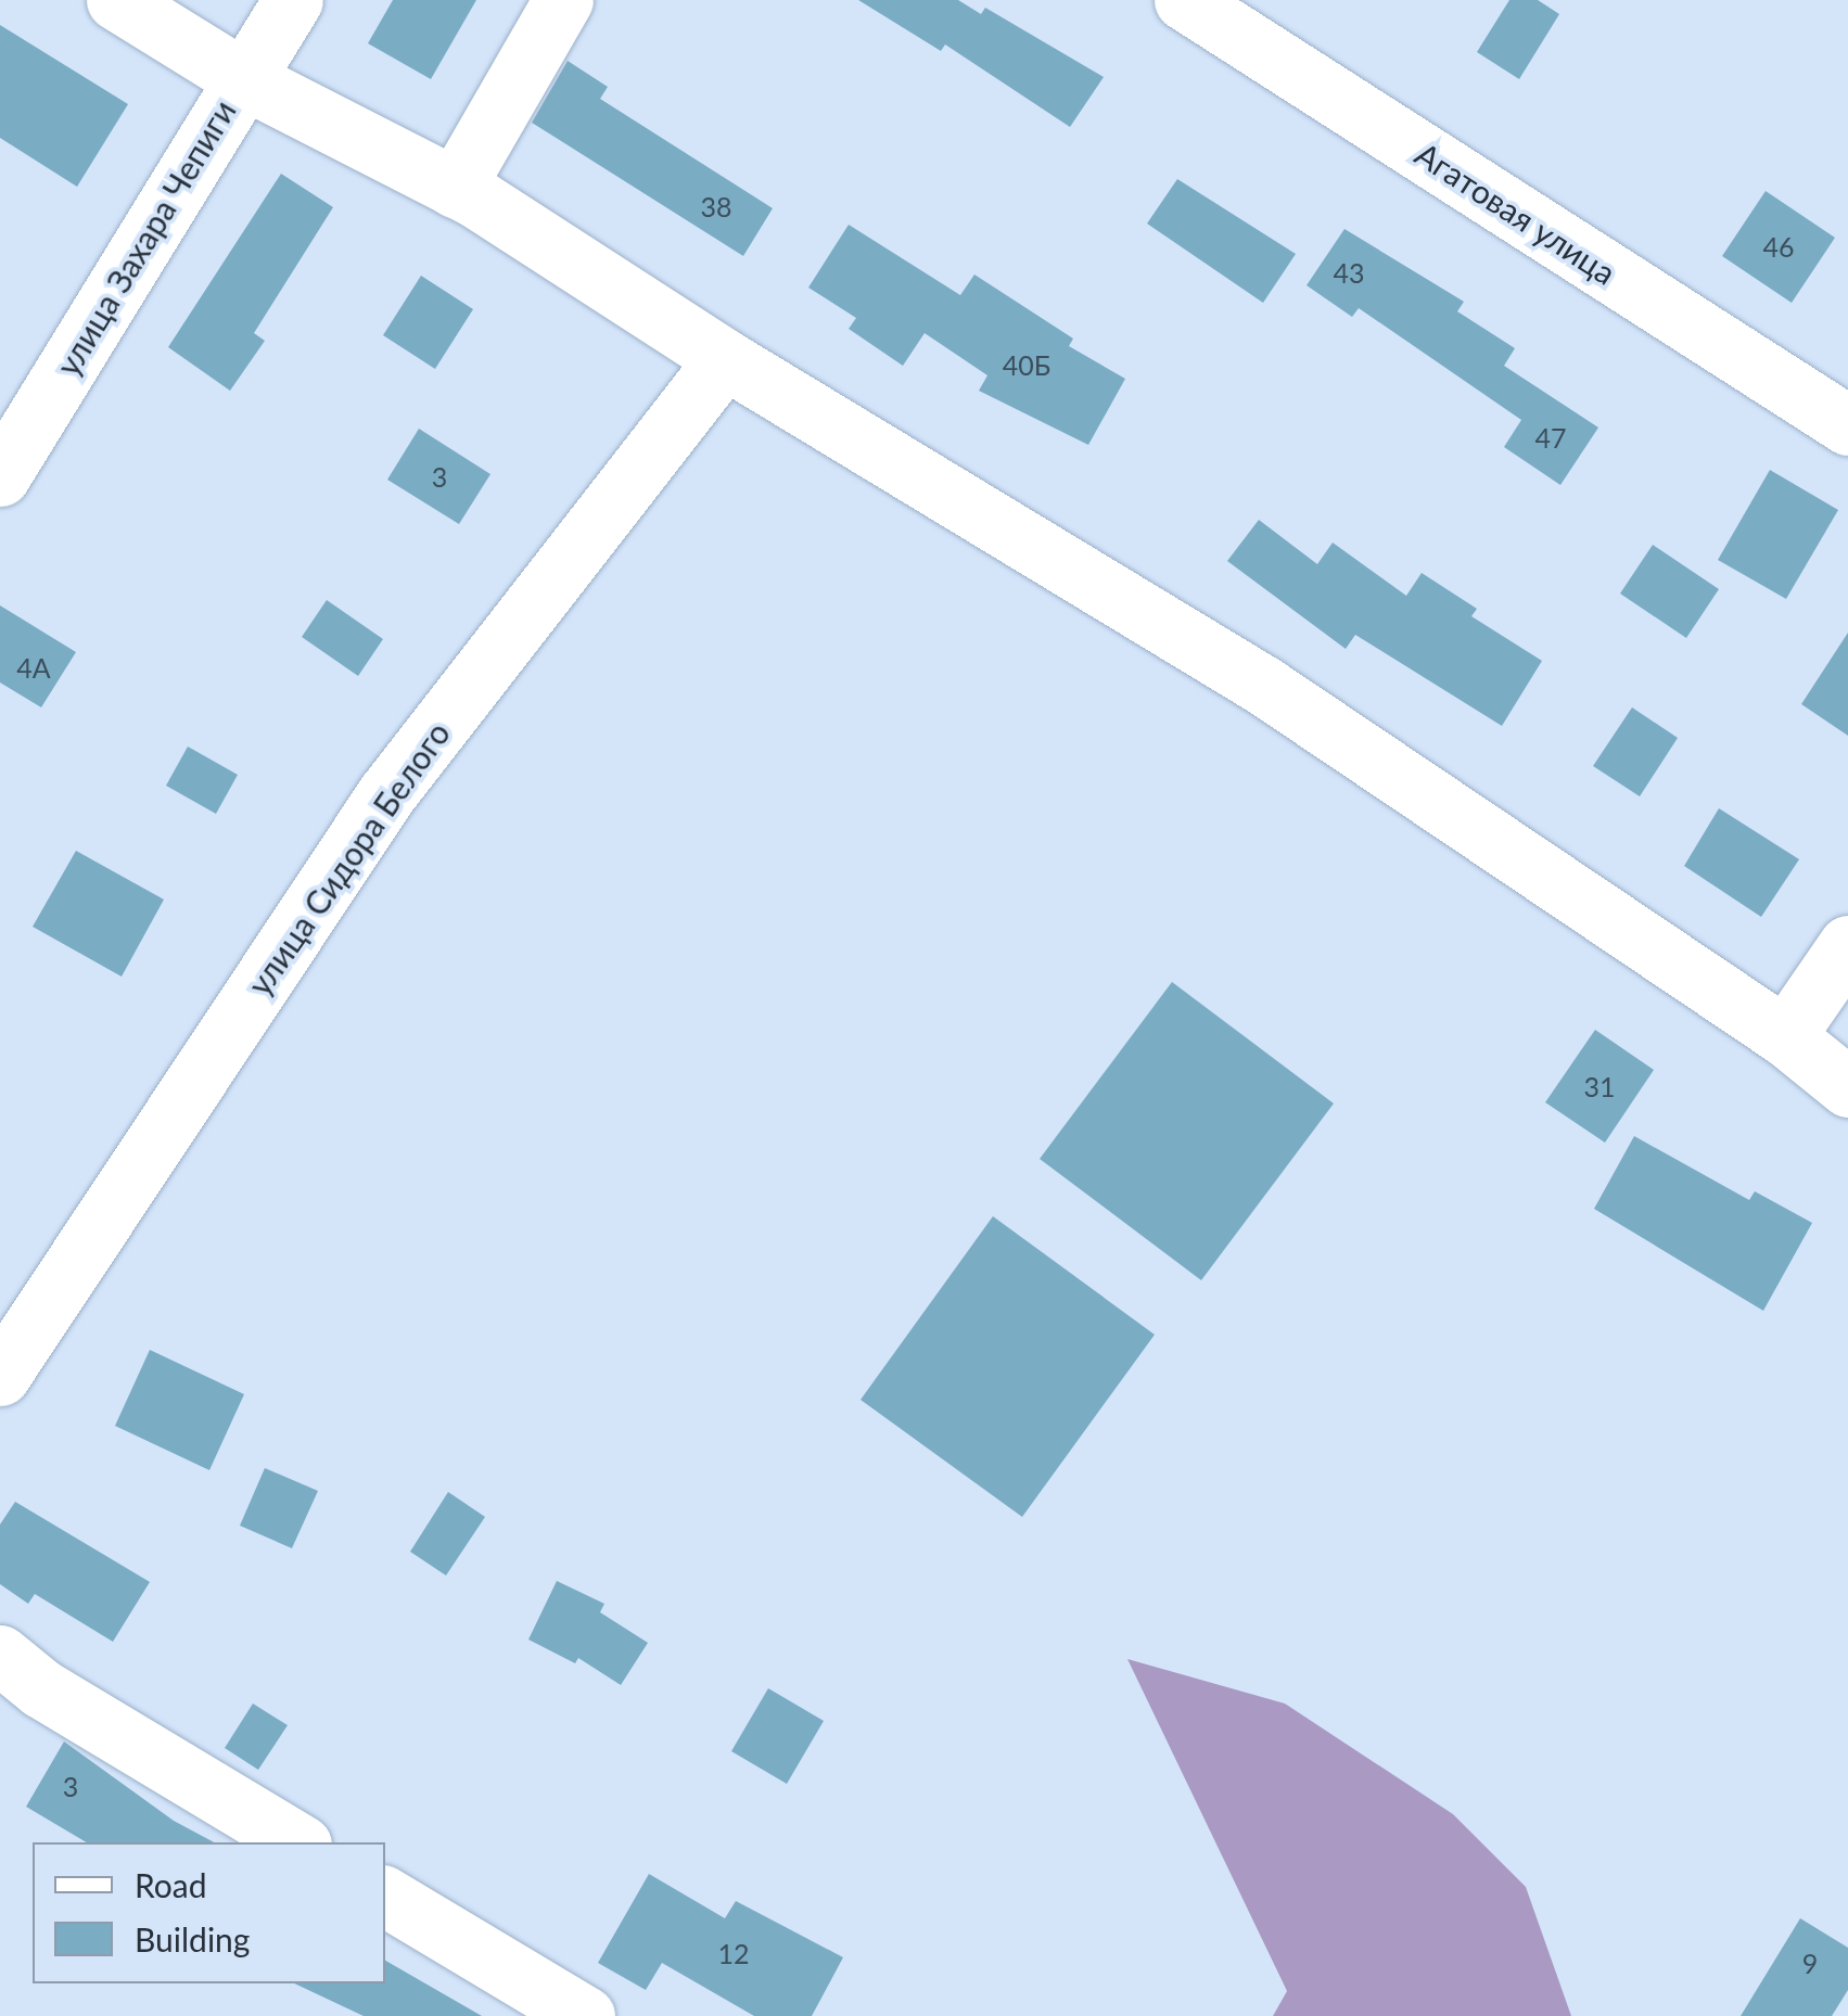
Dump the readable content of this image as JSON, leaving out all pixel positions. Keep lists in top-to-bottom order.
{
  "streets": {
    "street": ["Агатовая улица", "улица Захара Чепиги", "улица Сидора Белого"]
  },
  "house_numbers": [
    "38",
    "46",
    "43",
    "40Б",
    "47",
    "3",
    "4А",
    "31",
    "3",
    "12",
    "9"
  ],
  "legend": ["Road", "Building"]
}
